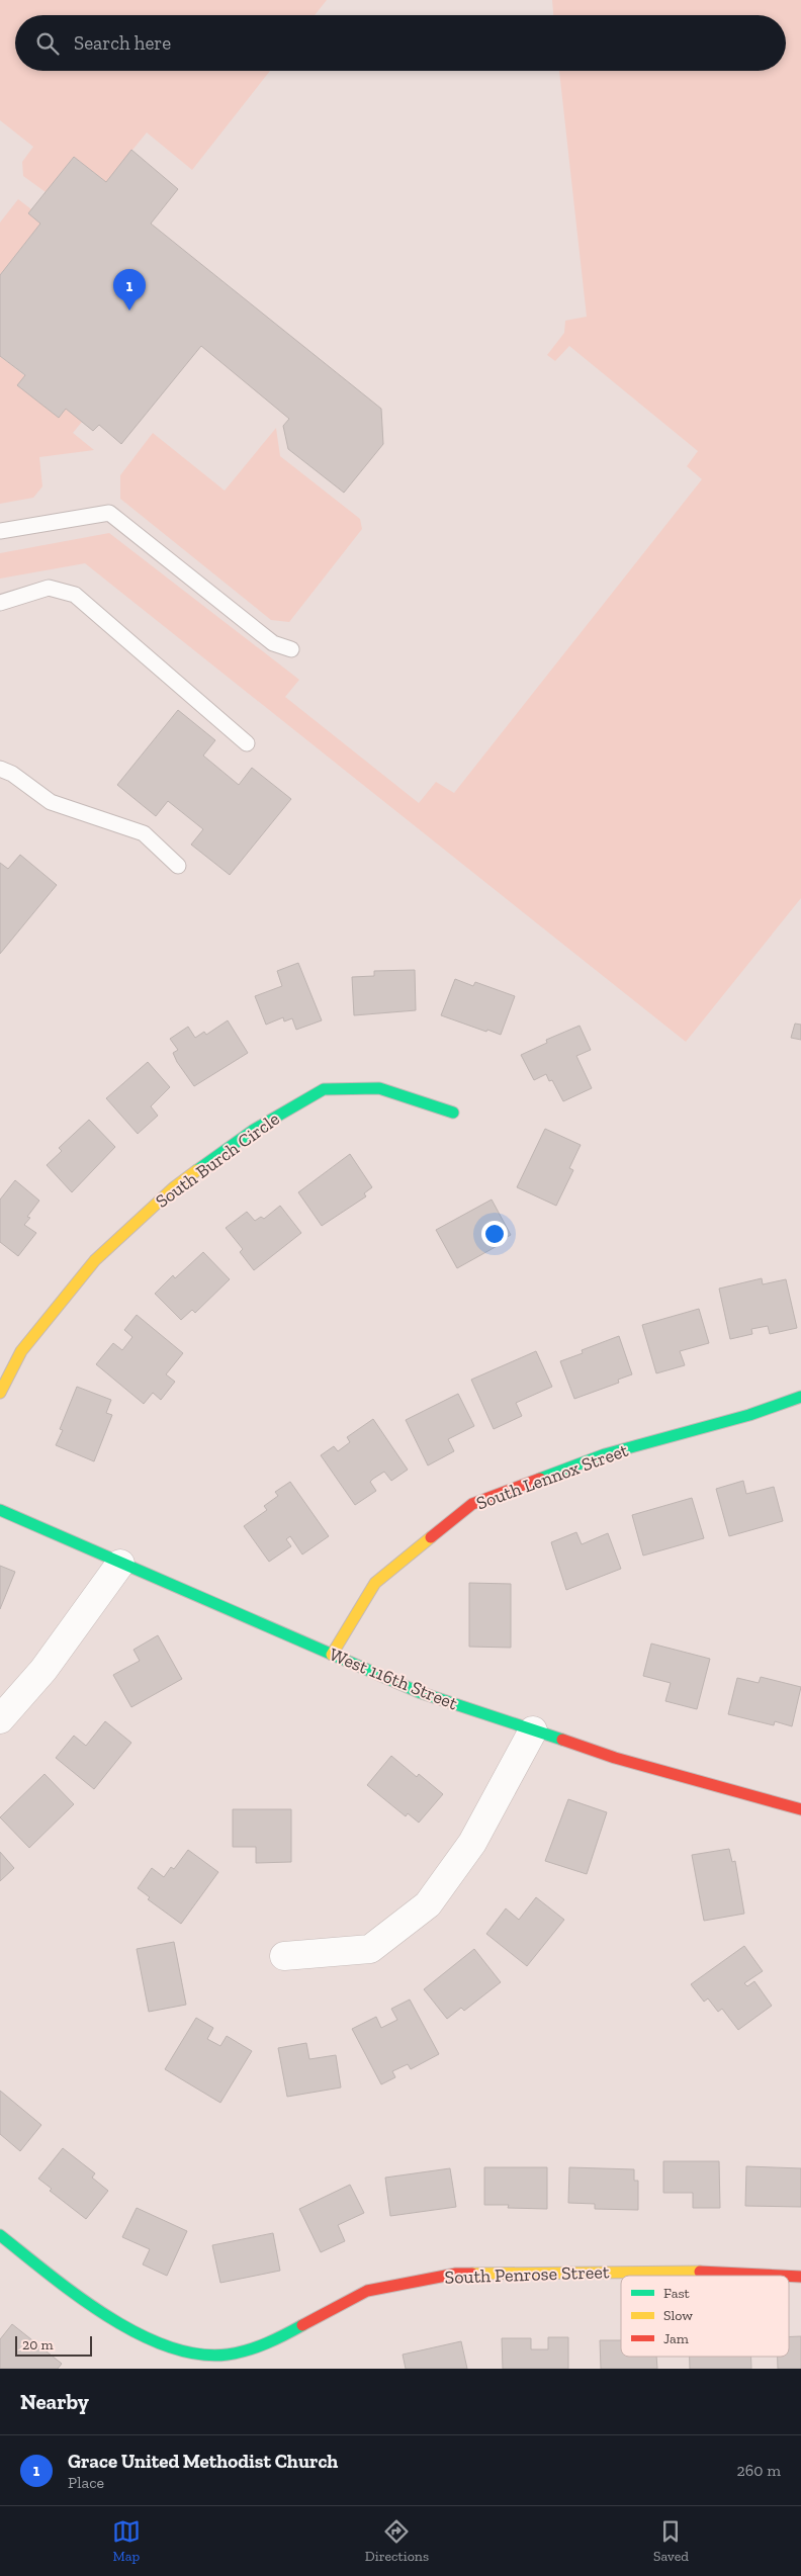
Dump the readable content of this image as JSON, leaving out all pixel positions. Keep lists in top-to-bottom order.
{
  "streets": {
    "street": [
      "South Burch Circle",
      "South Lennox Street",
      "West 116th Street",
      "South Penrose Street"
    ]
  },
  "crossings": [
    ["South Lennox Street", "West 116th Street"]
  ],
  "legend": ["Fast", "Slow", "Jam"],
  "scale_bar": "20 m",
  "page": {
    "search": "Search here",
    "pins": "1",
    "scale": "20 m",
    "heading": "Nearby",
    "list": [
      {
        "mark": "1",
        "name": "Grace United Methodist Church",
        "note": "Place",
        "value": "260 m"
      }
    ],
    "nav": ["Map", "Directions", "Saved"]
  }
}
